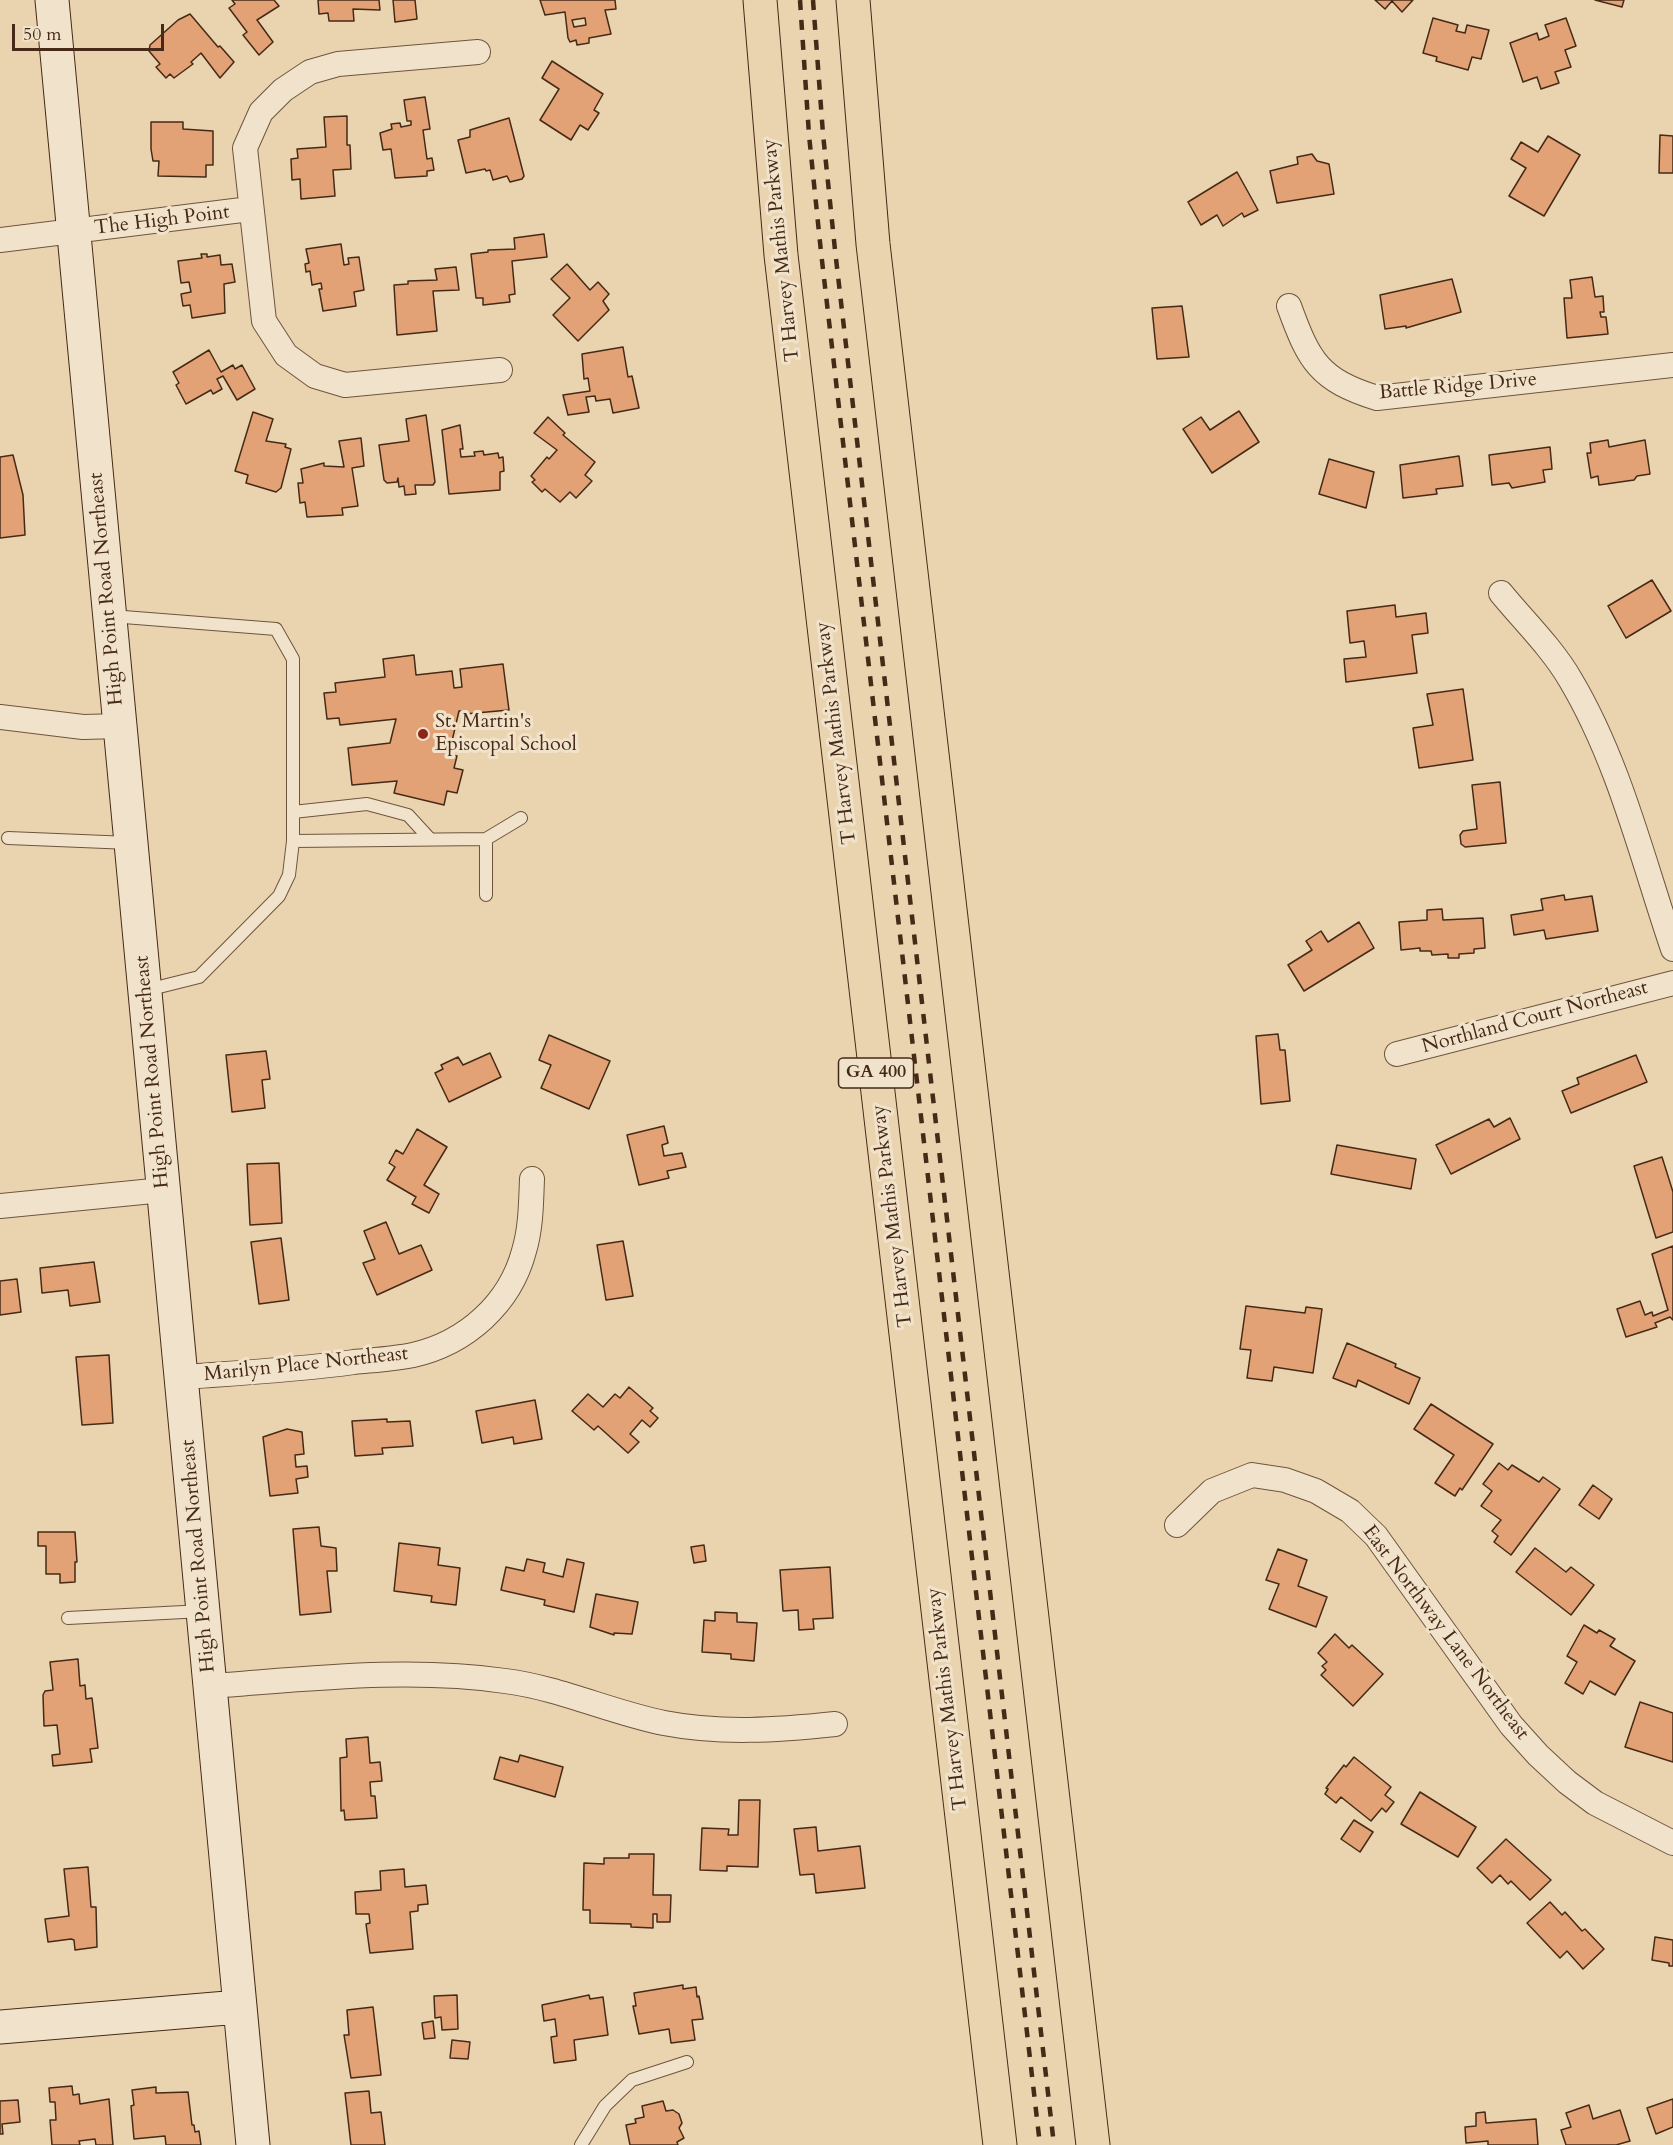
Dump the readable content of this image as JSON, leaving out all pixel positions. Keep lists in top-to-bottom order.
{
  "streets": {
    "highway": ["T Harvey Mathis Parkway", "GA 400"],
    "street": [
      "The High Point",
      "Battle Ridge Drive",
      "High Point Road Northeast",
      "Northland Court Northeast",
      "Marilyn Place Northeast",
      "East Northway Lane Northeast"
    ]
  },
  "crossings": [
    ["The High Point", "High Point Road Northeast"],
    ["High Point Road Northeast", "Marilyn Place Northeast"]
  ],
  "places": ["St. Martin's Episcopal School"],
  "scale_bar": "50 m"
}
